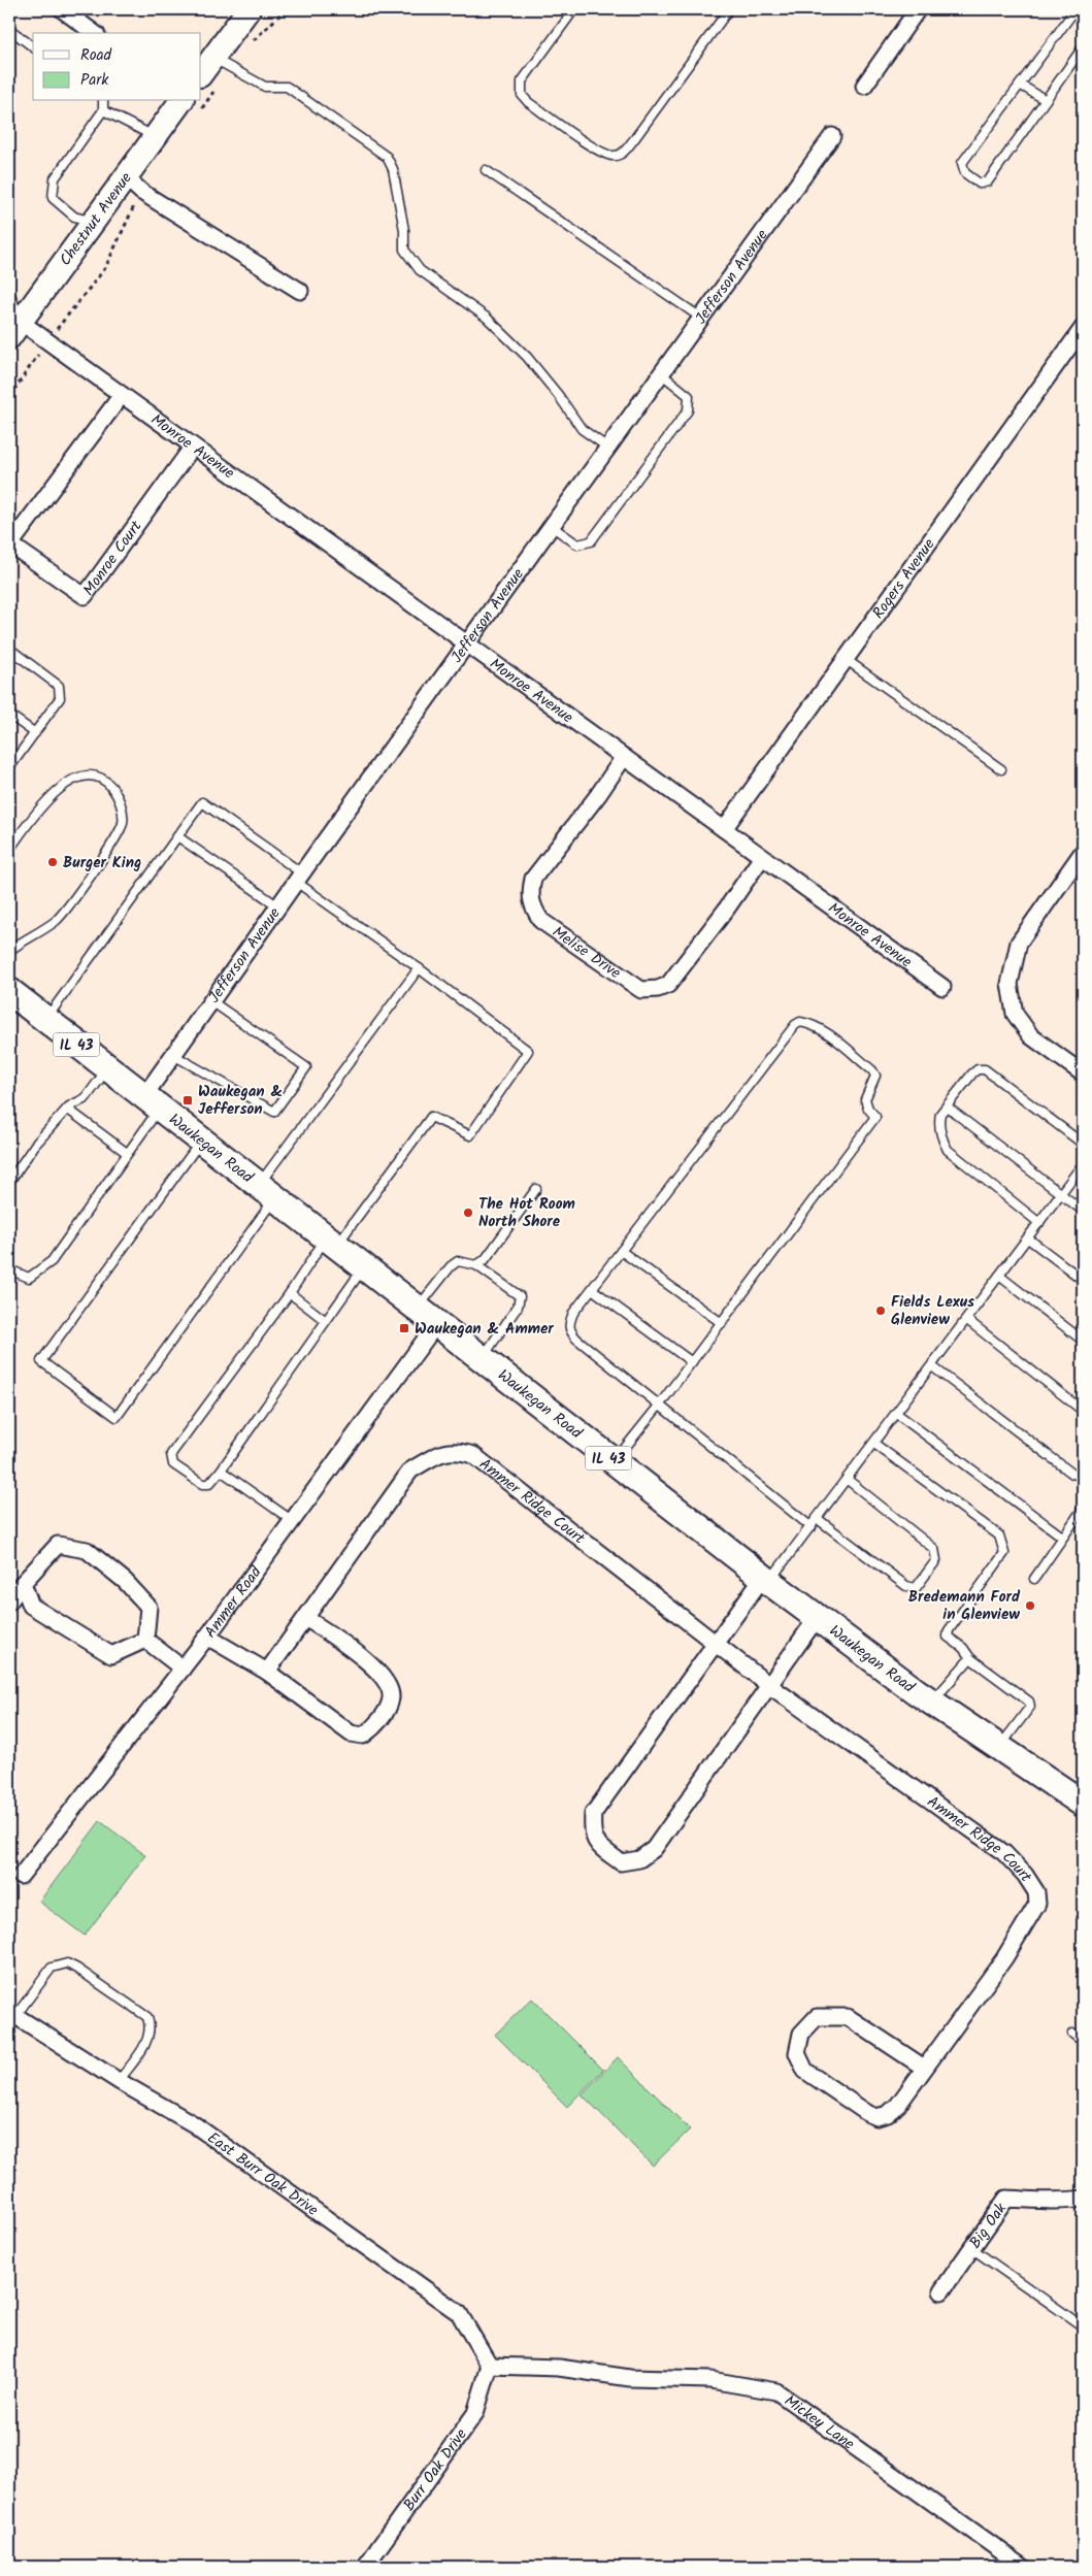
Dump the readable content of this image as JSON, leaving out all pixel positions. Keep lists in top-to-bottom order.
{
  "streets": {
    "main road": ["IL 43", "Waukegan Road"],
    "street": [
      "Chestnut Avenue",
      "Jefferson Avenue",
      "Monroe Avenue",
      "Monroe Court",
      "Rogers Avenue",
      "Melise Drive",
      "Ammer Ridge Court",
      "Ammer Road",
      "East Burr Oak Drive",
      "Big Oak",
      "Mickey Lane",
      "Burr Oak Drive"
    ]
  },
  "crossings": [
    ["Chestnut Avenue", "Monroe Avenue"],
    ["Jefferson Avenue", "Monroe Avenue"],
    ["Jefferson Avenue", "Waukegan Road"],
    ["Monroe Avenue", "Monroe Court"],
    ["Monroe Avenue", "Rogers Avenue"],
    ["Monroe Avenue", "Melise Drive"],
    ["Waukegan Road", "Ammer Road"],
    ["East Burr Oak Drive", "Mickey Lane"],
    ["East Burr Oak Drive", "Burr Oak Drive"],
    ["Mickey Lane", "Burr Oak Drive"]
  ],
  "places": {
    "other": [
      "Burger King",
      "The Hot Room North Shore",
      "Fields Lexus Glenview",
      "Bredemann Ford in Glenview"
    ],
    "transit": ["Waukegan & Jefferson", "Waukegan & Ammer"]
  },
  "legend": ["Road", "Park"]
}
